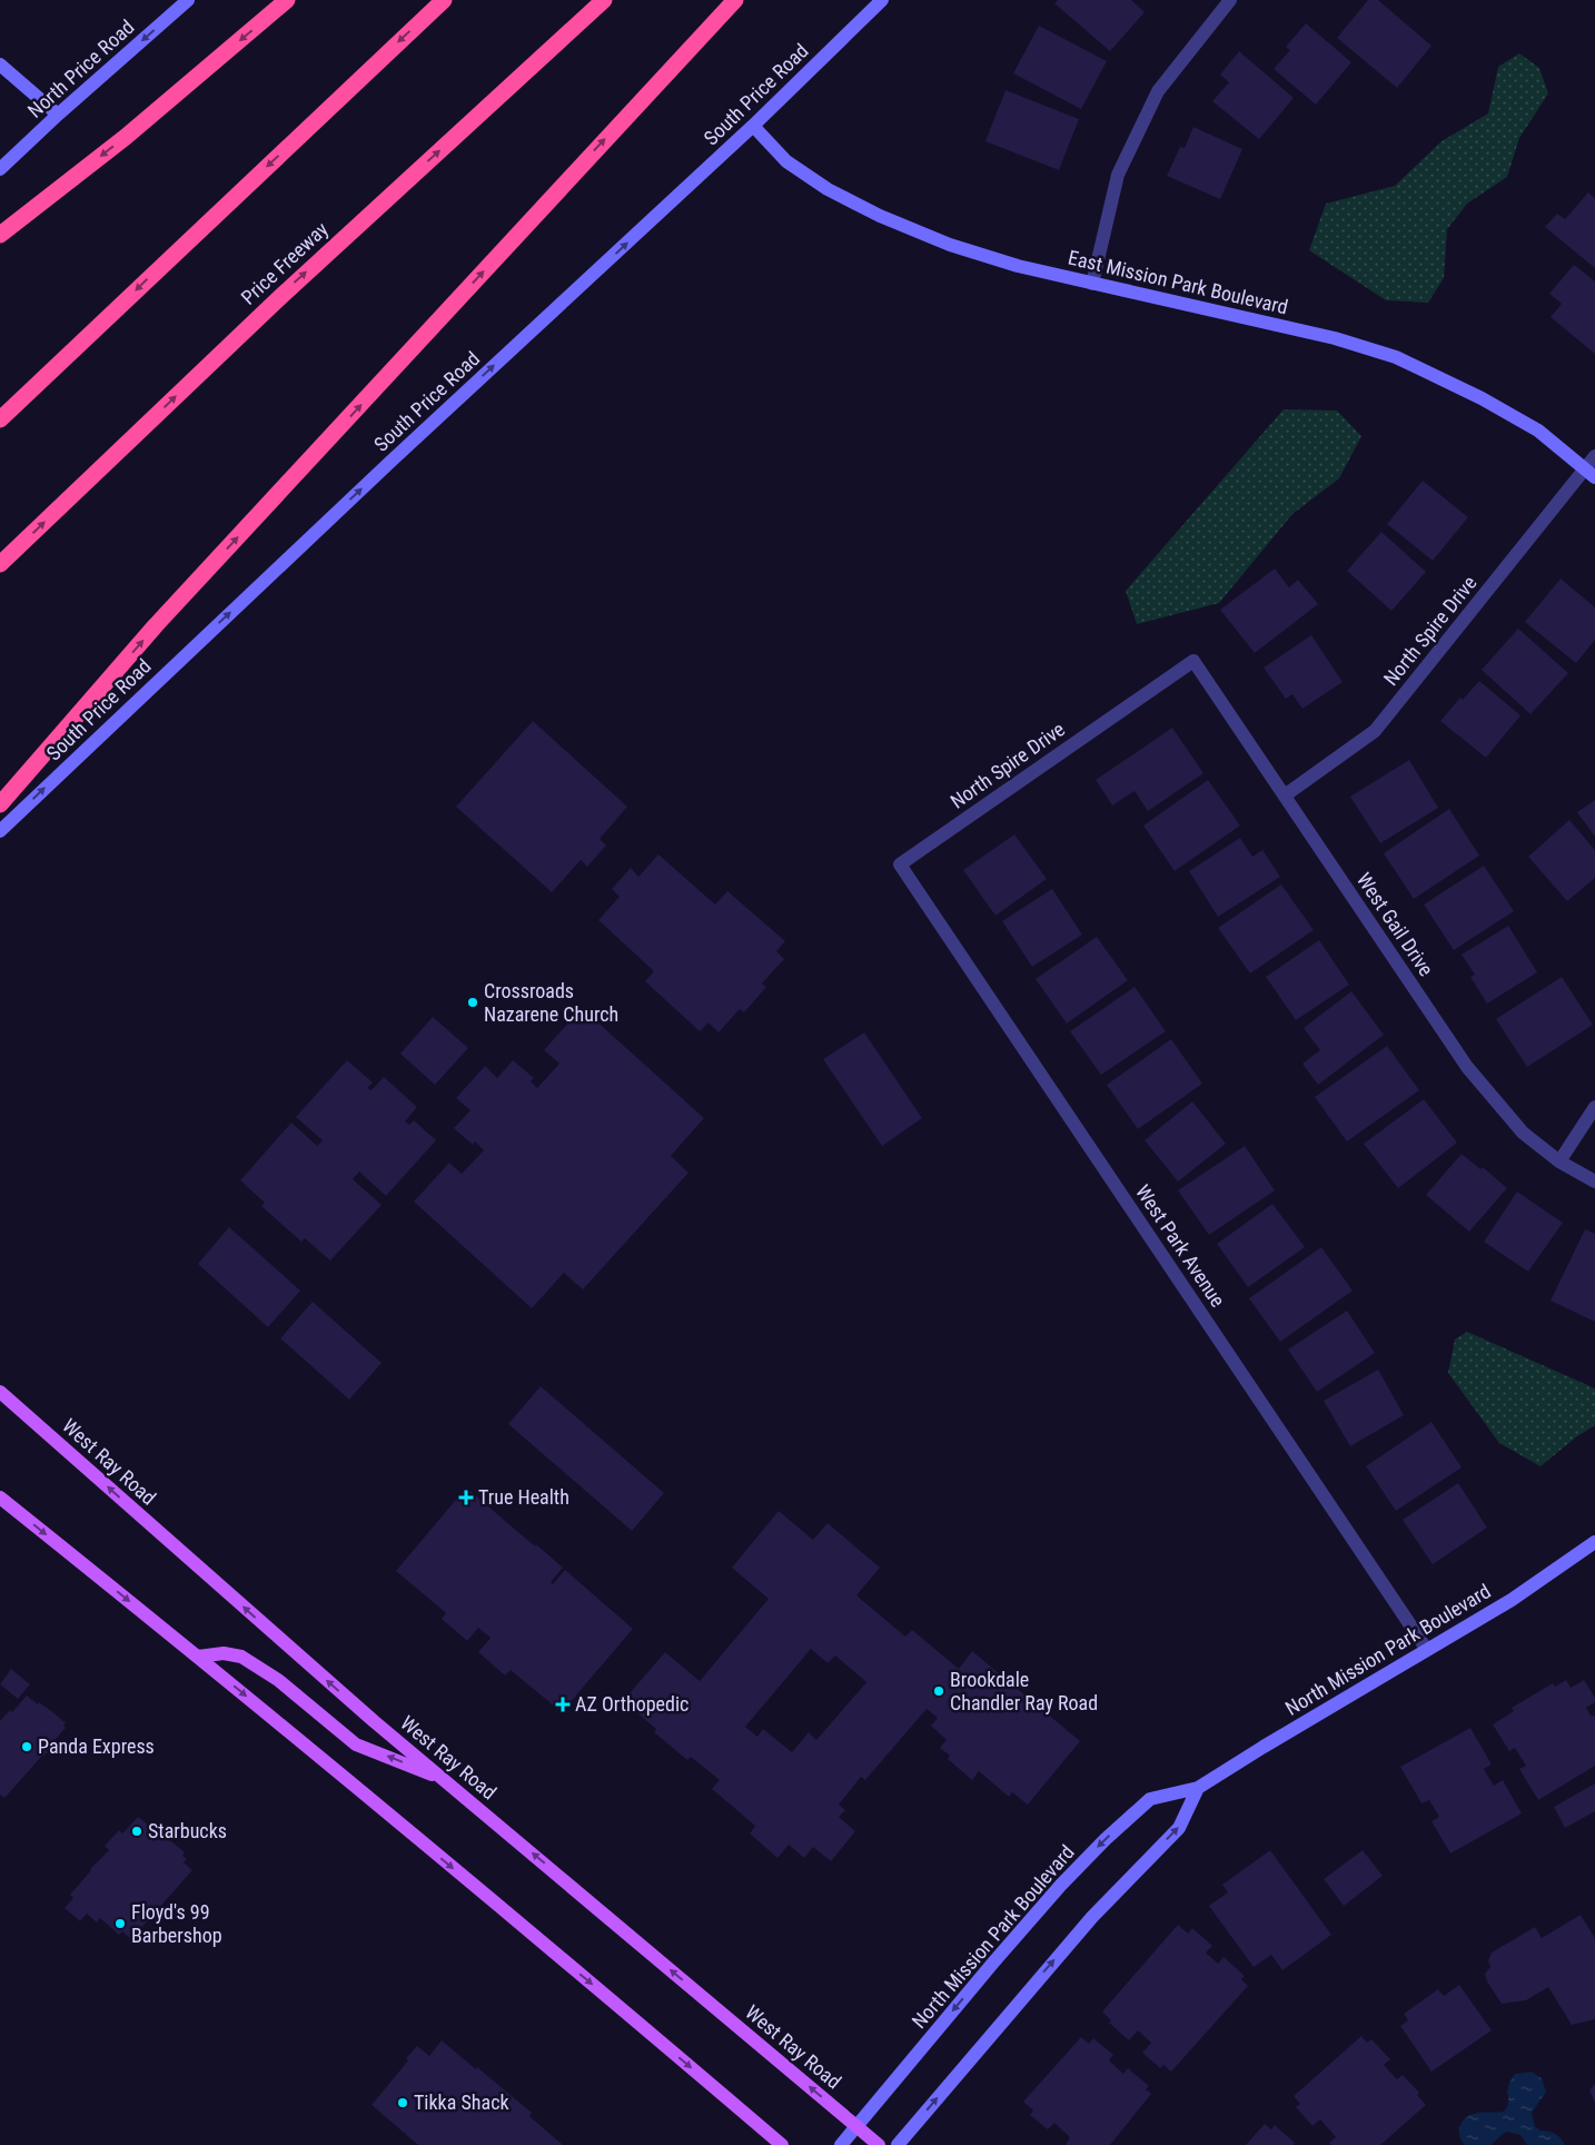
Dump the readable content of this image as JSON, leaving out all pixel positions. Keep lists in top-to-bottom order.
{
  "streets": {
    "highway": ["Price Freeway"],
    "main road": ["West Ray Road"],
    "street": [
      "North Price Road",
      "South Price Road",
      "East Mission Park Boulevard",
      "North Spire Drive",
      "West Gail Drive",
      "West Park Avenue",
      "North Mission Park Boulevard"
    ]
  },
  "crossings": [
    ["South Price Road", "East Mission Park Boulevard"],
    ["East Mission Park Boulevard", "North Spire Drive"],
    ["North Spire Drive", "West Gail Drive"],
    ["North Spire Drive", "West Park Avenue"],
    ["West Park Avenue", "North Mission Park Boulevard"],
    ["West Ray Road", "North Mission Park Boulevard"]
  ],
  "one_way": ["North Price Road", "South Price Road"],
  "places": {
    "other": [
      "Crossroads Nazarene Church",
      "Brookdale Chandler Ray Road",
      "Panda Express",
      "Starbucks",
      "Floyd's 99 Barbershop",
      "Tikka Shack"
    ],
    "health": ["True Health", "AZ Orthopedic"]
  }
}
